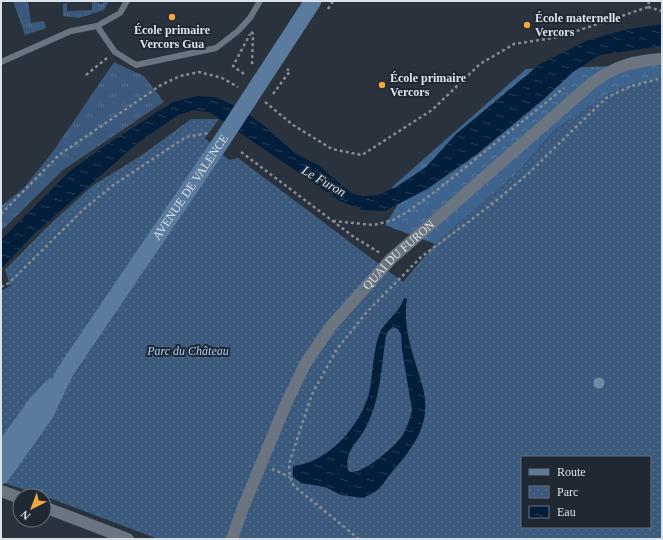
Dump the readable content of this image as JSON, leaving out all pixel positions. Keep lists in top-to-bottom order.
{
  "streets": {
    "main road": ["AVENUE DE VALENCE"],
    "street": ["QUAI DU FURON"]
  },
  "water": ["Le Furon"],
  "parks": ["Parc du Château"],
  "places": ["École primaire Vercors Gua", "École maternelle Vercors", "École primaire Vercors"],
  "legend": ["Route", "Parc", "Eau"],
  "north": "bottom left"
}
